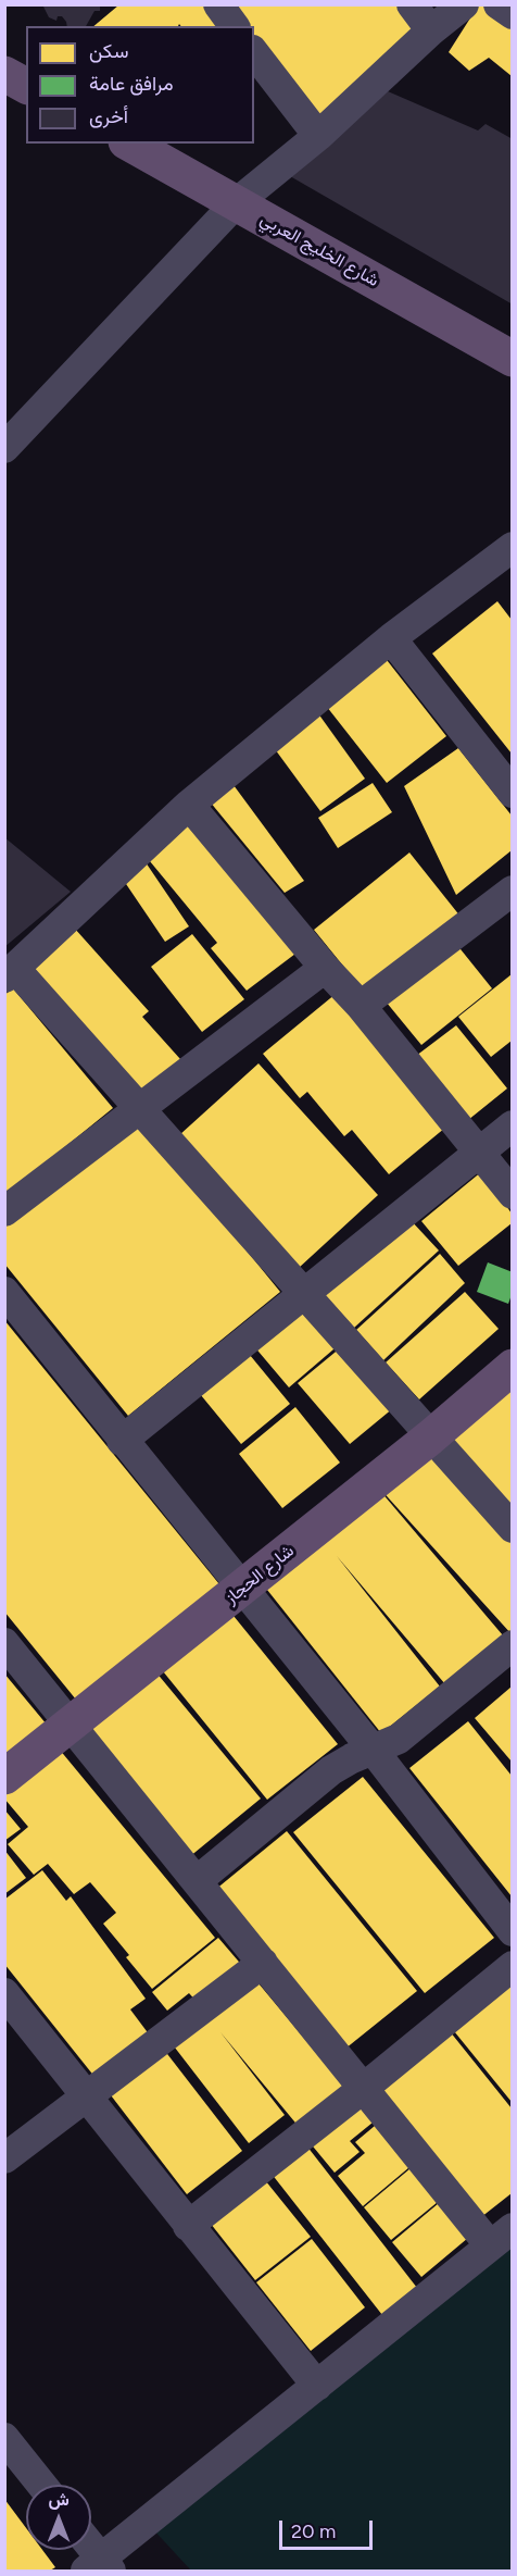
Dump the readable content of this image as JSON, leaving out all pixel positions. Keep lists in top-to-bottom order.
{
  "streets": {
    "main road": ["شارع الخليج العربي", "شارع الحجاز"]
  },
  "legend": ["سكن", "مرافق عامة", "أخرى"],
  "scale_bar": "20 m",
  "north": "top"
}
